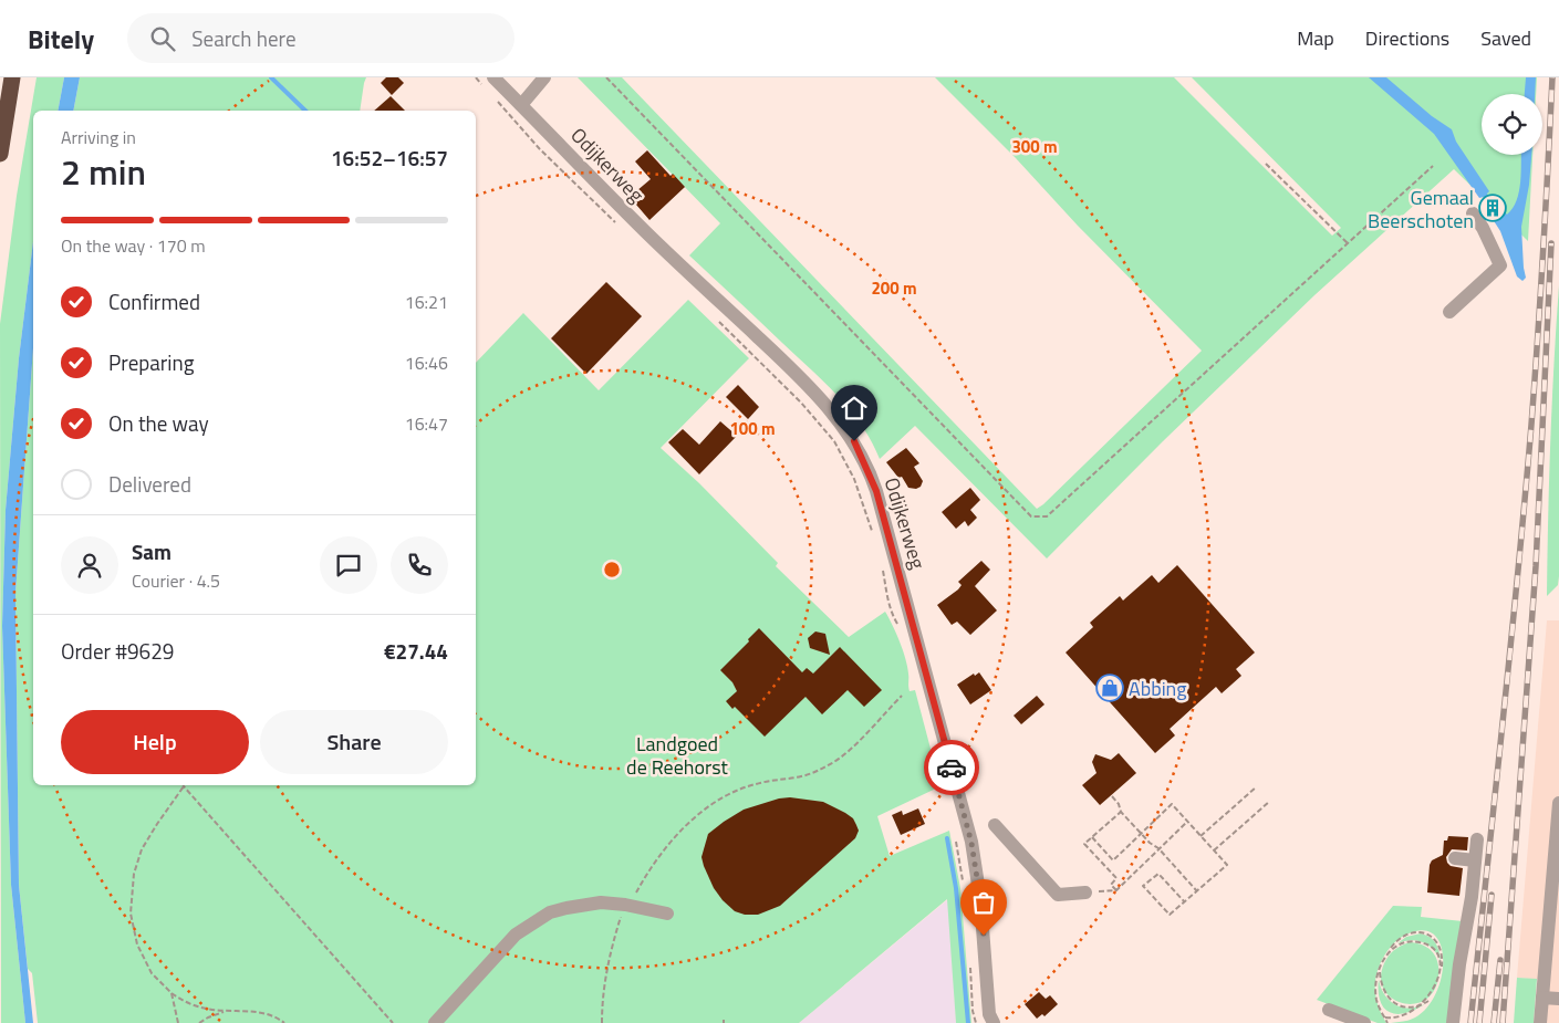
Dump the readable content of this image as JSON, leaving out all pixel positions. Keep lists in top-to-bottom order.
{
  "streets": {
    "street": ["Odijkerweg"]
  },
  "parks": ["Landgoed de Reehorst"],
  "places": {
    "building": ["Gemaal Beerschoten"],
    "shop": ["Abbing"]
  },
  "page": {
    "header": "Bitely",
    "search": "Search here",
    "nav": ["Map", "Directions", "Saved"],
    "heading": ["2 min", "Arriving in", "16:52–16:57"],
    "panel": [
      "Sam",
      "Courier · 4.5",
      "Order #9629",
      "€27.44"
    ],
    "bar": "On the way · 170 m",
    "list": [
      ["Confirmed", "16:21"],
      ["Preparing", "16:46"],
      ["On the way", "16:47"],
      "Delivered"
    ],
    "buttons": ["Help", "Share"]
  },
  "rings": ["300 m", "200 m", "100 m"]
}
